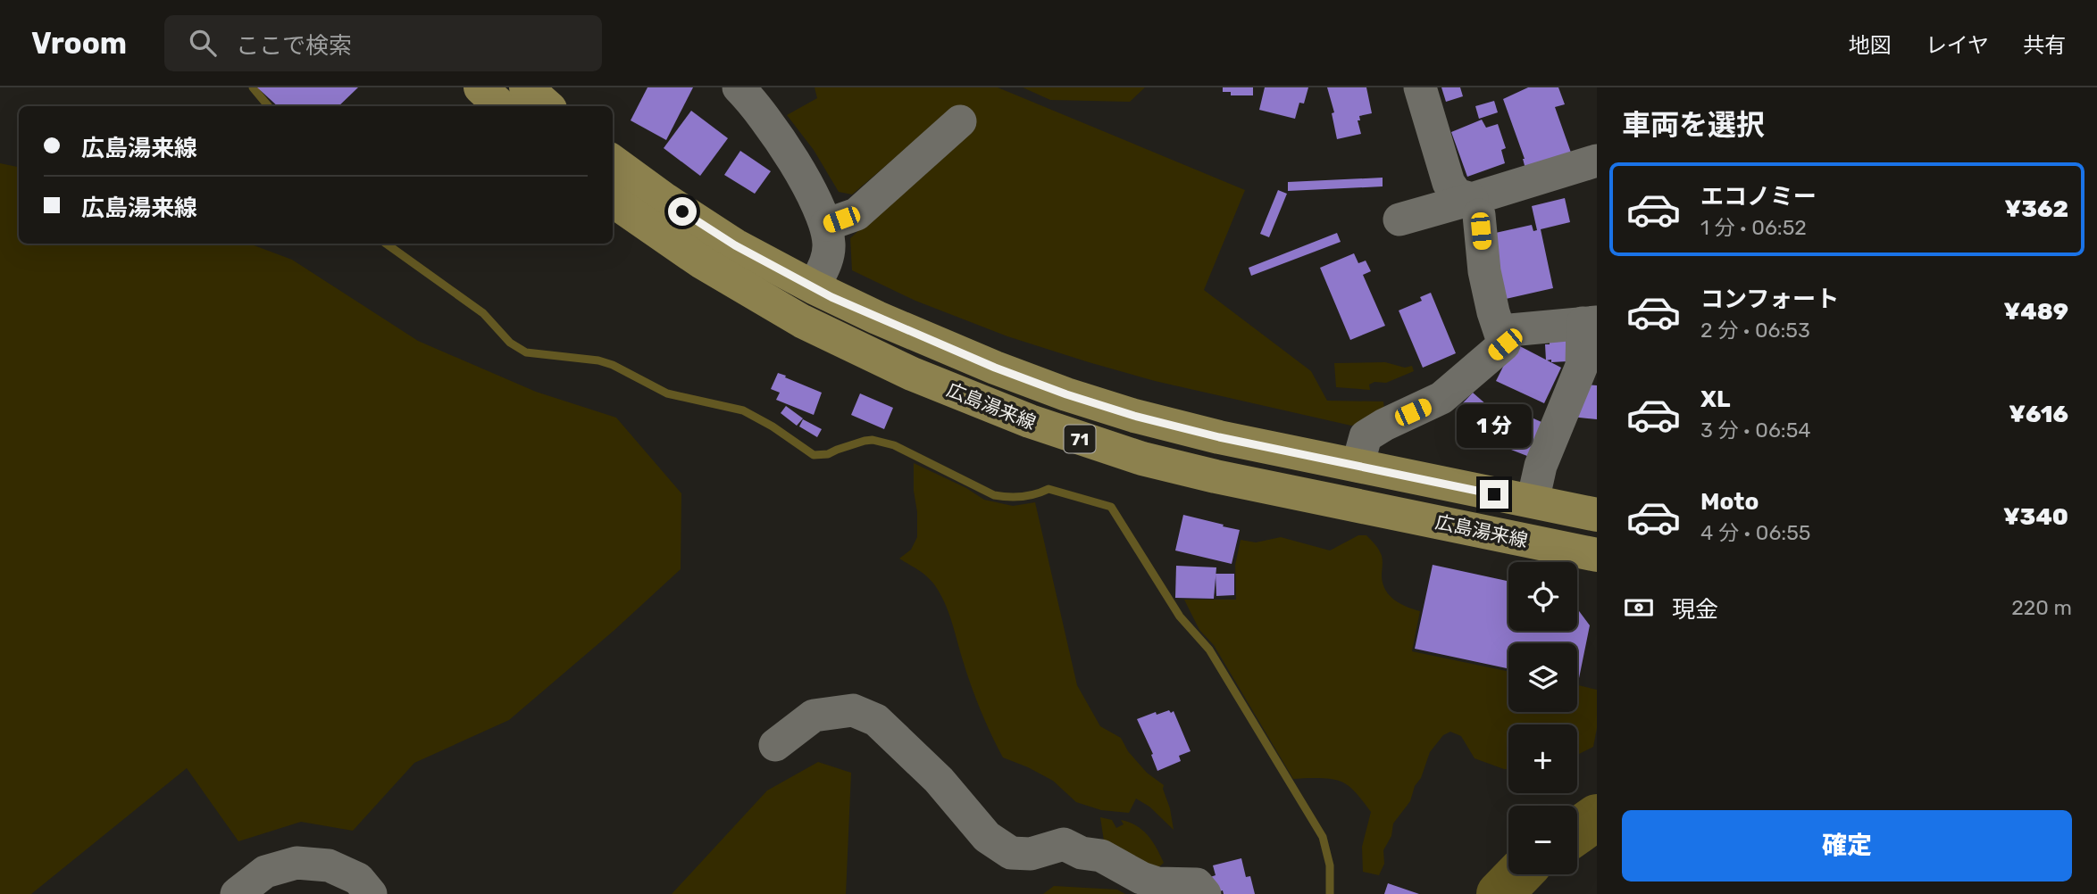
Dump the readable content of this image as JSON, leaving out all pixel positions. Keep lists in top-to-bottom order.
{
  "streets": {
    "main road": ["広島湯来線", "71"]
  },
  "page": {
    "header": "Vroom",
    "search": "ここで検索",
    "nav": ["地図", "レイヤ", "共有"],
    "heading": "車両を選択",
    "banner": ["広島湯来線", "広島湯来線"],
    "list": [
      {
        "name": "エコノミー",
        "note": "1 分 · 06:52",
        "value": "¥362"
      },
      {
        "name": "コンフォート",
        "note": "2 分 · 06:53",
        "value": "¥489"
      },
      {
        "name": "XL",
        "note": "3 分 · 06:54",
        "value": "¥616"
      },
      {
        "name": "Moto",
        "note": "4 分 · 06:55",
        "value": "¥340"
      }
    ],
    "bubble": "1 分",
    "map_buttons": ["+", "−"],
    "pay": ["現金", "220 m"],
    "buttons": "確定"
  }
}
